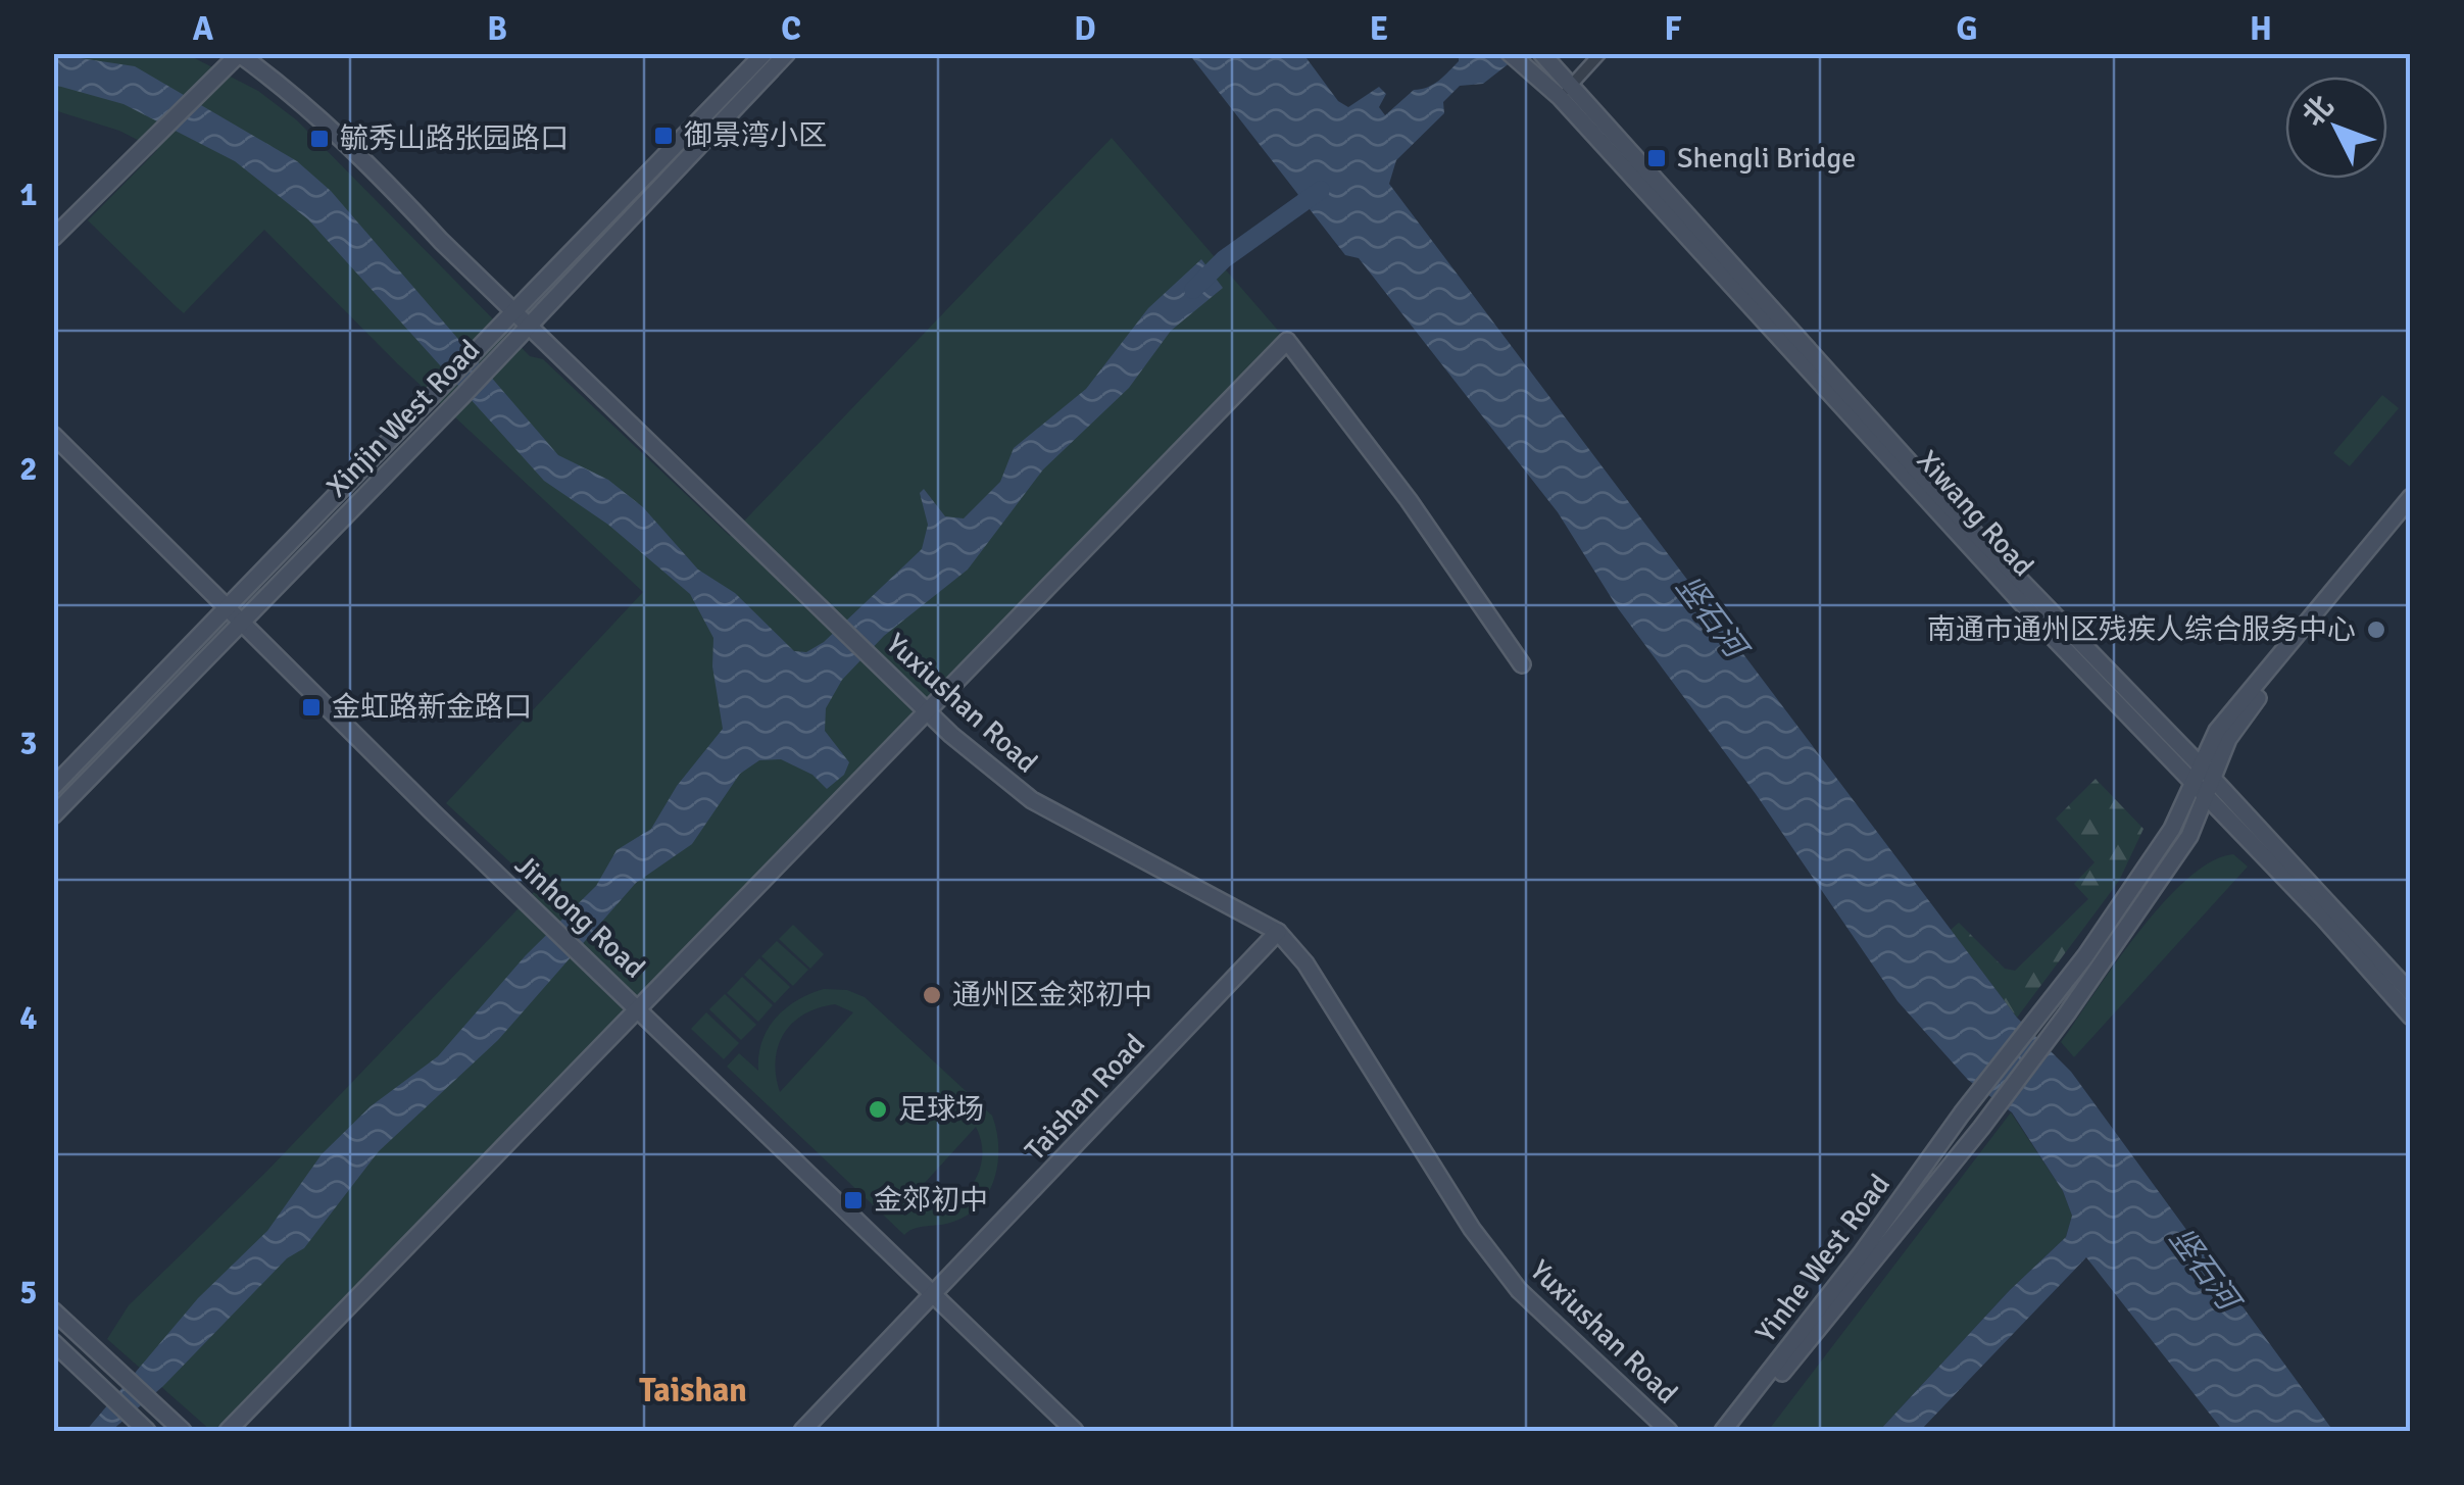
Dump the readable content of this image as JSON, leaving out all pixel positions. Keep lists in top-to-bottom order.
{
  "streets": {
    "main road": [
      "Xinjin West Road",
      "Xiwang Road",
      "Yuxiushan Road",
      "Jinhong Road",
      "Taishan Road",
      "Yinhe West Road"
    ]
  },
  "crossings": [
    ["Xinjin West Road", "Yuxiushan Road"],
    ["Xinjin West Road", "Jinhong Road"],
    ["Xiwang Road", "Yinhe West Road"],
    ["Yuxiushan Road", "Taishan Road"],
    ["Jinhong Road", "Taishan Road"]
  ],
  "districts": ["Taishan"],
  "water": ["竖石河"],
  "places": {
    "transit": [
      "御景湾小区",
      "毓秀山路张园路口",
      "Shengli Bridge",
      "金虹路新金路口",
      "金郊初中"
    ],
    "other": ["南通市通州区残疾人综合服务中心", "通州区金郊初中", "足球场"]
  },
  "north": "top left",
  "grid": {
    "columns": [
      "A",
      "B",
      "C",
      "D",
      "E",
      "F",
      "G",
      "H"
    ],
    "rows": [
      "1",
      "2",
      "3",
      "4",
      "5"
    ]
  }
}
